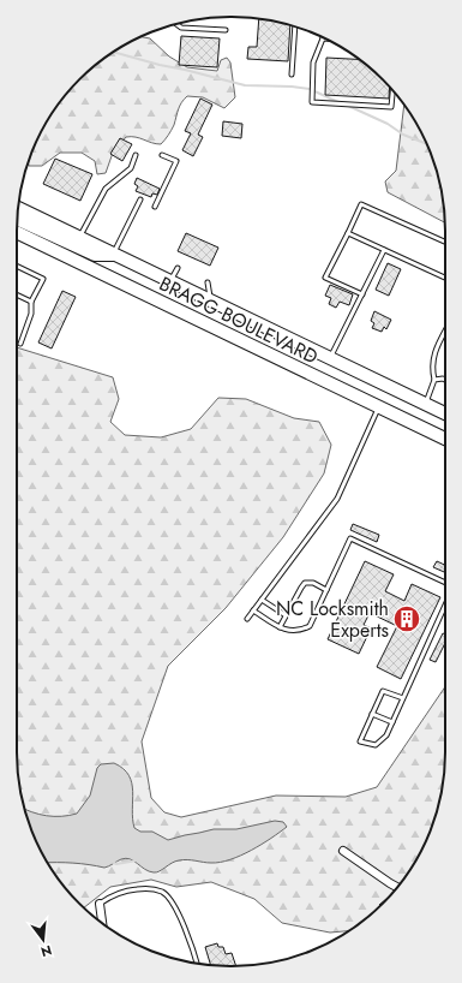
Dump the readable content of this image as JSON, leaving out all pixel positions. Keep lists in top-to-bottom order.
{
  "streets": {
    "main road": ["BRAGG BOULEVARD"]
  },
  "places": {
    "building": ["NC Locksmith Experts"]
  },
  "north": "bottom"
}
